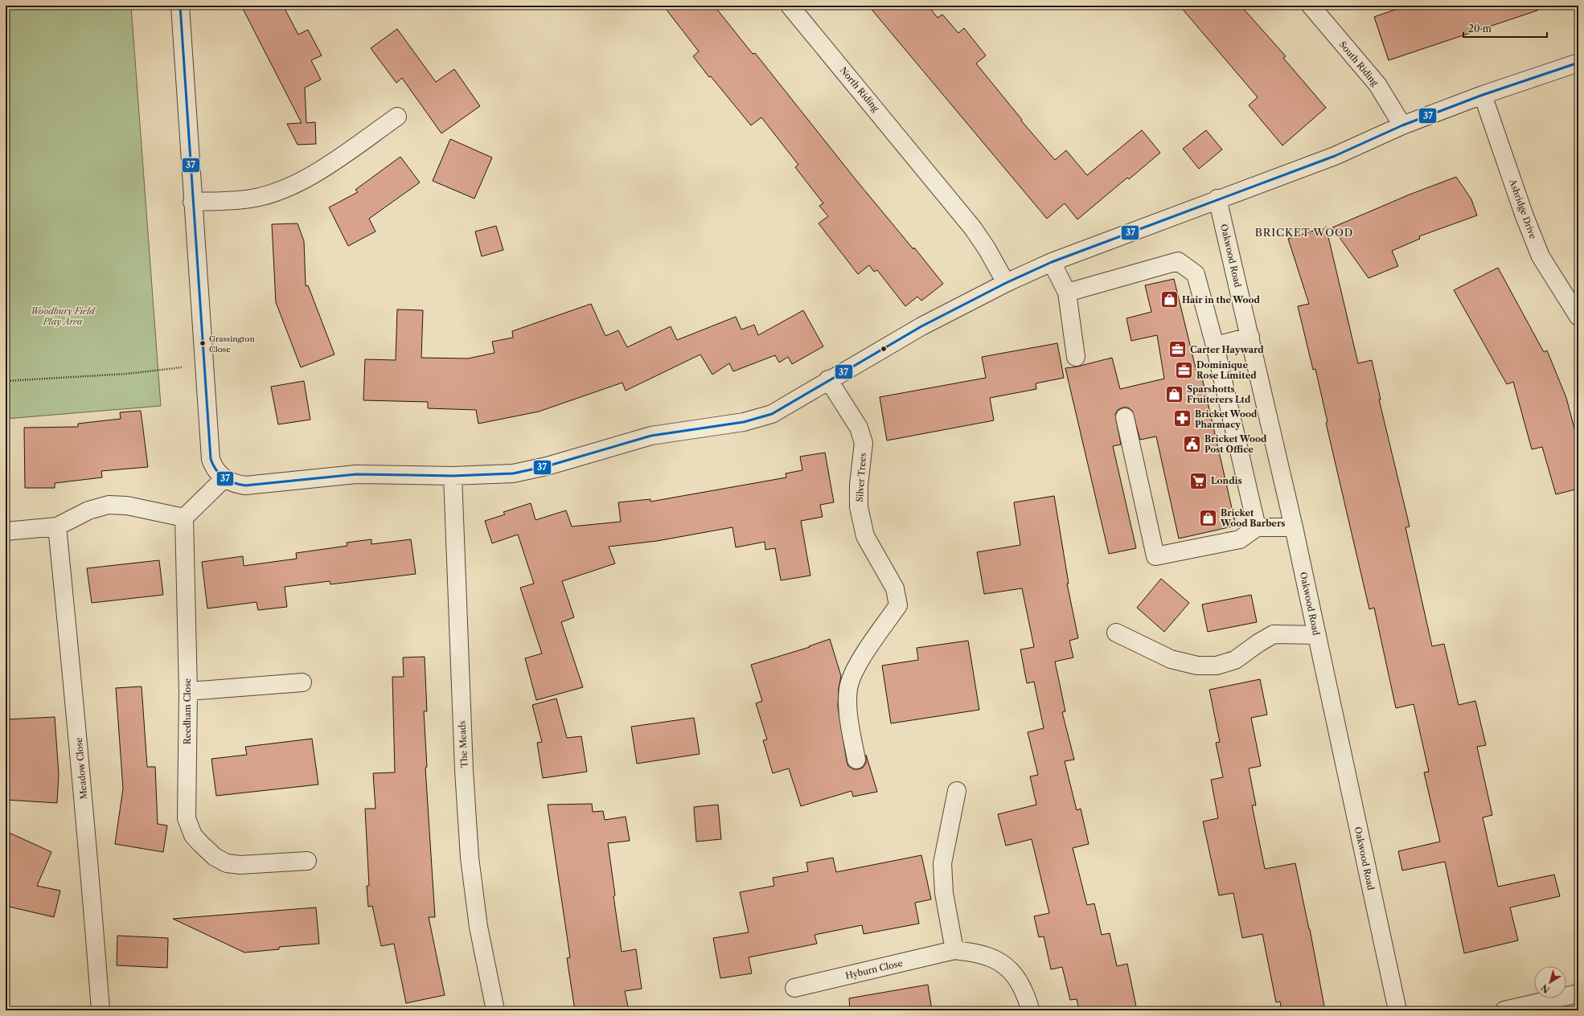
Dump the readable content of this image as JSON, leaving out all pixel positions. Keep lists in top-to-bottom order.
{
  "streets": {
    "street": [
      "South Riding",
      "North Riding",
      "Ashridge Drive",
      "Oakwood Road",
      "Silver Trees",
      "Reedham Close",
      "The Meads",
      "Meadow Close",
      "Hyburn Close"
    ]
  },
  "districts": ["BRICKET WOOD"],
  "parks": ["Woodbury Field Play Area"],
  "places": {
    "shop": ["Hair in the Wood", "Sparshotts Fruiterers Ltd", "Bricket Wood Barbers"],
    "other": ["Grassington Close"],
    "office": ["Carter Hayward", "Dominique Rose Limited"],
    "pharmacy": ["Bricket Wood Pharmacy"],
    "public building": ["Bricket Wood Post Office"],
    "supermarket": ["Londis"]
  },
  "lines": ["transit line 37"],
  "scale_bar": "20 m",
  "north": "bottom left"
}
